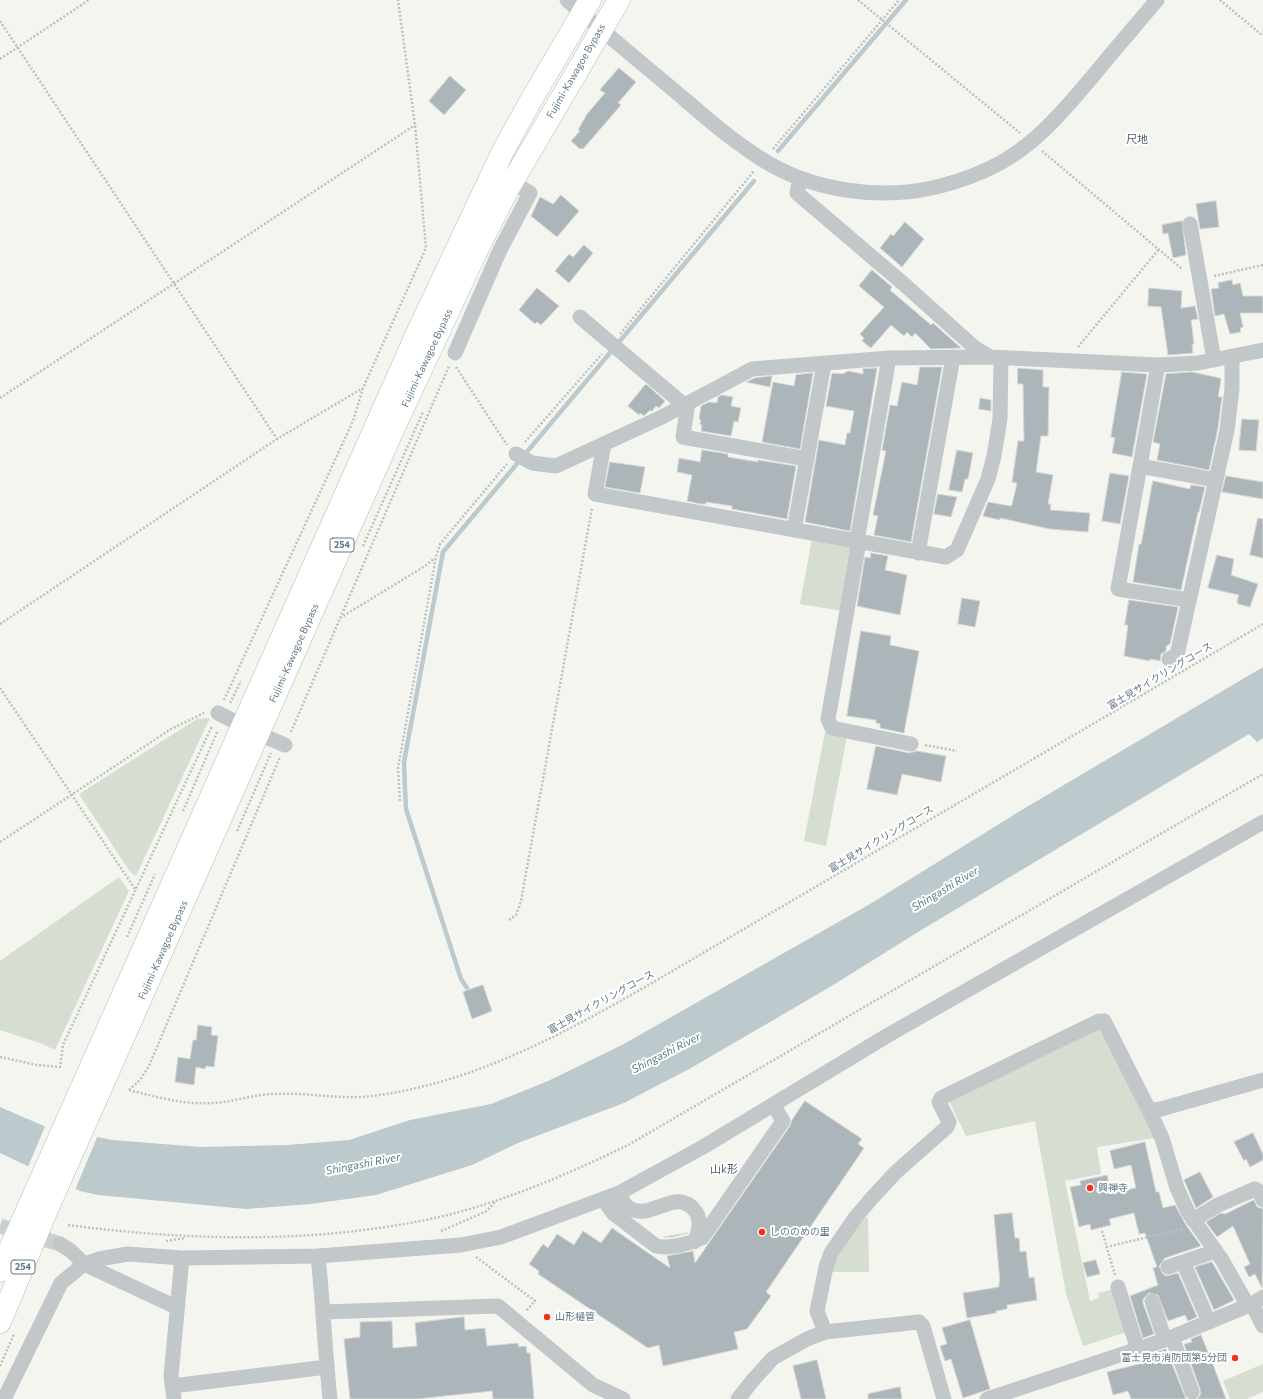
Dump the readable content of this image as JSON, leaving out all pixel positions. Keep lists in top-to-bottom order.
{
  "streets": {
    "highway": ["Fujimi-Kawagoe Bypass", "254"],
    "path": ["富士見サイクリングコース"]
  },
  "districts": ["尺地", "山k形"],
  "water": ["Shingashi River"],
  "places": [
    "興禅寺",
    "しののめの里",
    "山形樋管",
    "富士見市消防団第5分団"
  ]
}
